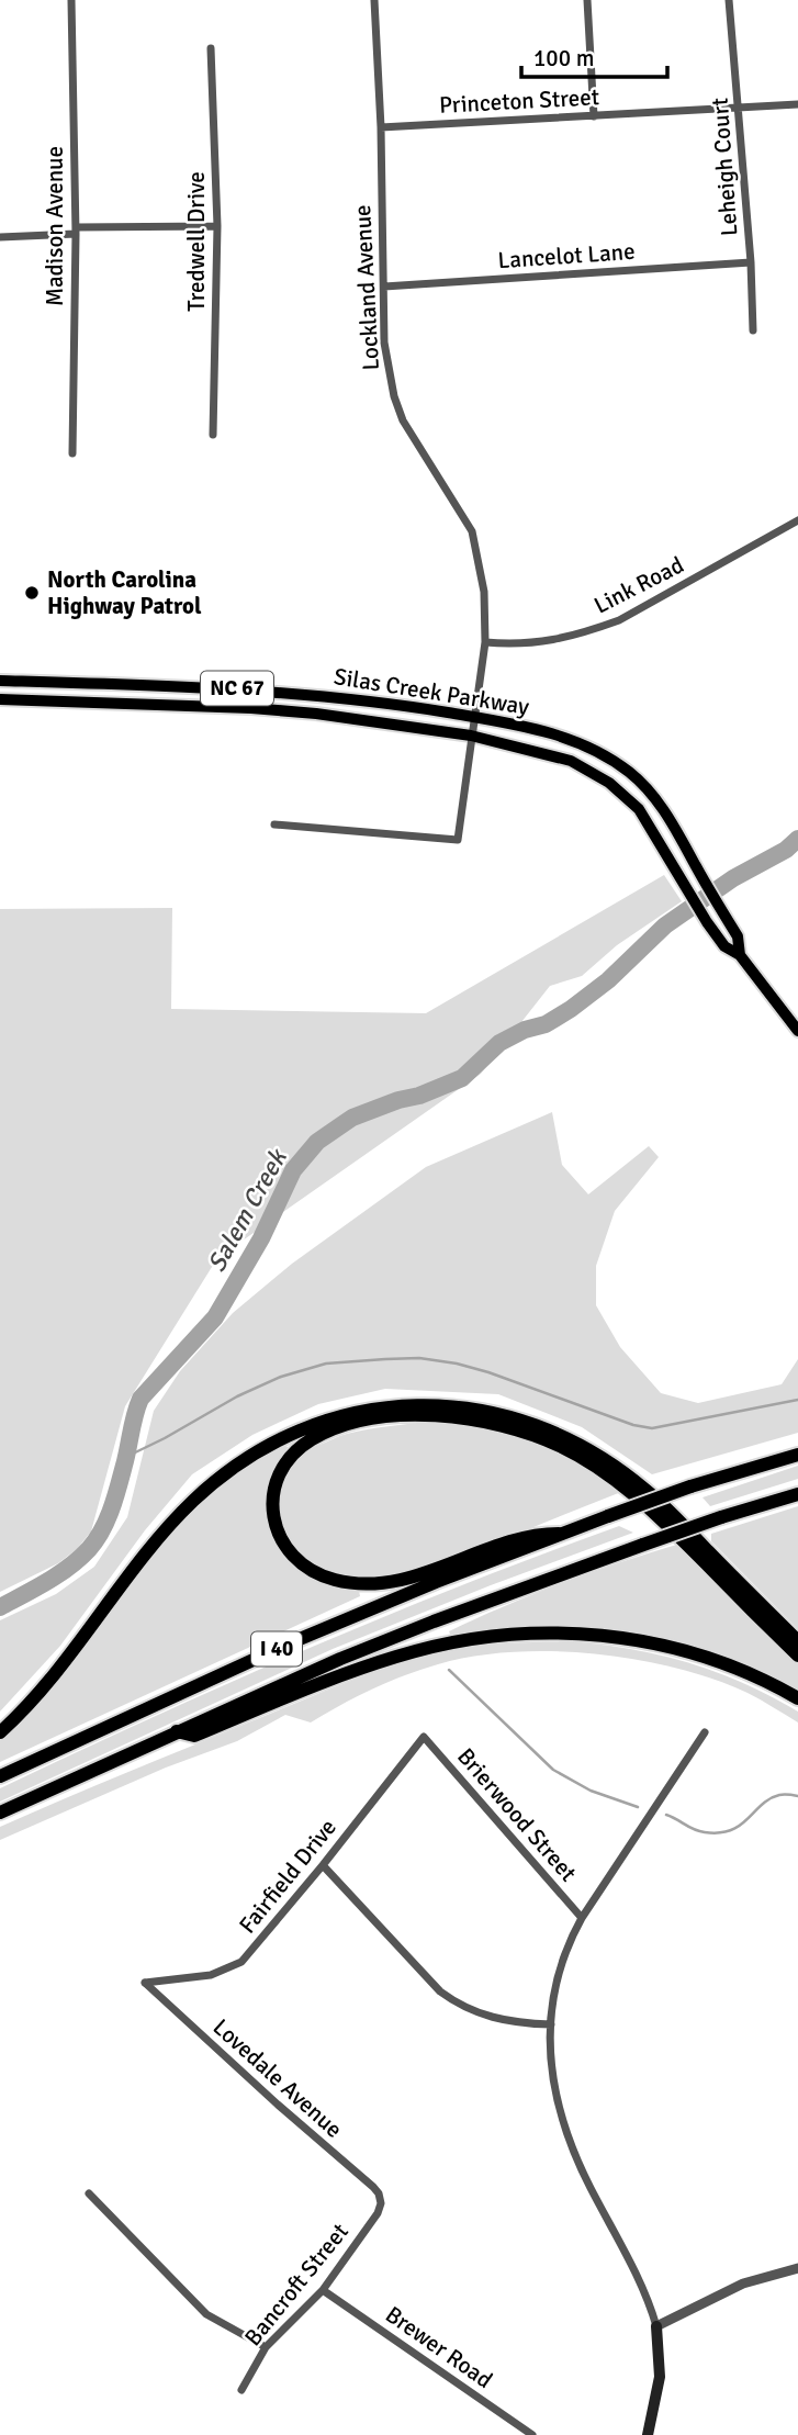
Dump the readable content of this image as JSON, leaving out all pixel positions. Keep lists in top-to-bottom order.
{
  "streets": {
    "highway": ["I 40"],
    "main road": ["NC 67", "Silas Creek Parkway"],
    "street": [
      "Princeton Street",
      "Leheigh Court",
      "Madison Avenue",
      "Tredwell Drive",
      "Lancelot Lane",
      "Lockland Avenue",
      "Link Road",
      "Brierwood Street",
      "Fairfield Drive",
      "Lovedale Avenue",
      "Bancroft Street",
      "Brewer Road"
    ]
  },
  "crossings": [
    ["Princeton Street", "Leheigh Court"],
    ["Princeton Street", "Lockland Avenue"],
    ["Leheigh Court", "Lancelot Lane"],
    ["Lancelot Lane", "Lockland Avenue"],
    ["Lockland Avenue", "Link Road"],
    ["Lockland Avenue", "Silas Creek Parkway"],
    ["Brierwood Street", "Fairfield Drive"],
    ["Fairfield Drive", "Lovedale Avenue"],
    ["Lovedale Avenue", "Bancroft Street"],
    ["Bancroft Street", "Brewer Road"]
  ],
  "water": ["Salem Creek"],
  "places": ["North Carolina Highway Patrol"],
  "scale_bar": "100 m"
}
